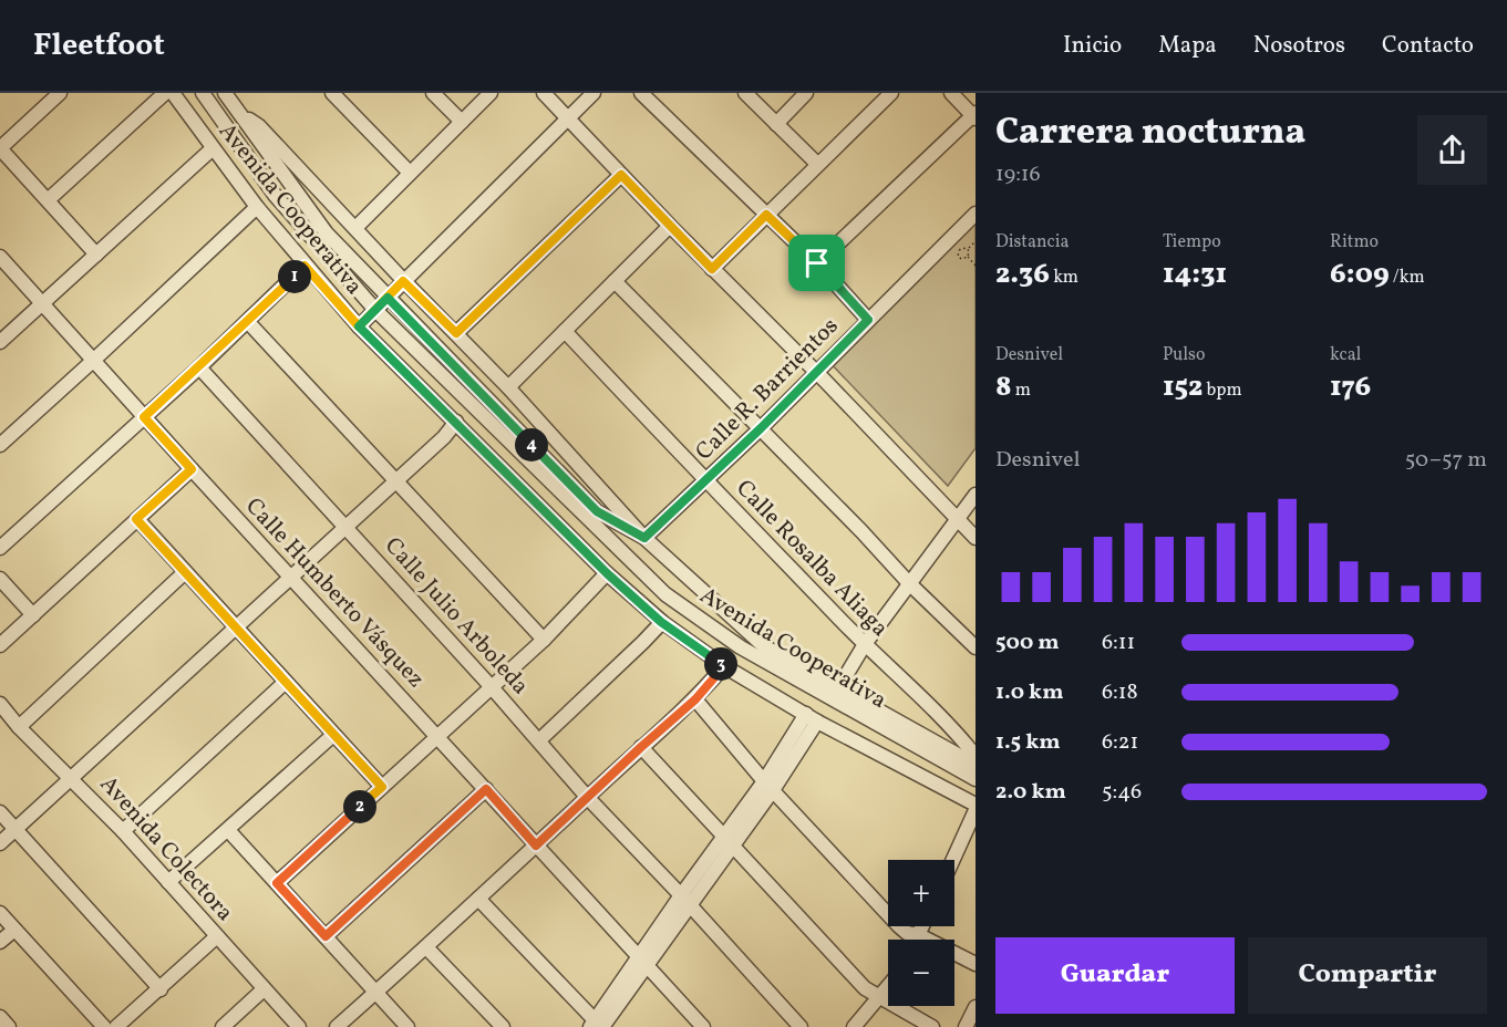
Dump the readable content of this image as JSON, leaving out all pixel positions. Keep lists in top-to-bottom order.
{
  "streets": {
    "street": [
      "Avenida Cooperativa",
      "Calle R. Barrientos",
      "Calle Rosalba Aliaga",
      "Calle Humberto Vásquez",
      "Calle Julio Arboleda",
      "Avenida Colectora"
    ]
  },
  "crossings": [
    ["Calle R. Barrientos", "Calle Rosalba Aliaga"]
  ],
  "page": {
    "header": "Fleetfoot",
    "nav": [
      "Inicio",
      "Mapa",
      "Nosotros",
      "Contacto"
    ],
    "heading": ["Carrera nocturna", "19:16"],
    "stats": [
      ["Distancia", "2.36 km"],
      ["Tiempo", "14:31"],
      ["Ritmo", "6:09 /km"],
      ["Desnivel", "8 m"],
      ["Pulso", "152 bpm"],
      ["kcal", "176"]
    ],
    "pins": [
      "1",
      "4",
      "3",
      "2"
    ],
    "chart": ["Desnivel", "50–57 m"],
    "list": [
      {
        "name": "500 m",
        "note": "6:11"
      },
      {
        "name": "1.0 km",
        "note": "6:18"
      },
      {
        "name": "1.5 km",
        "note": "6:21"
      },
      {
        "name": "2.0 km",
        "note": "5:46"
      }
    ],
    "map_buttons": ["+", "−"],
    "buttons": ["Guardar", "Compartir"]
  }
}
